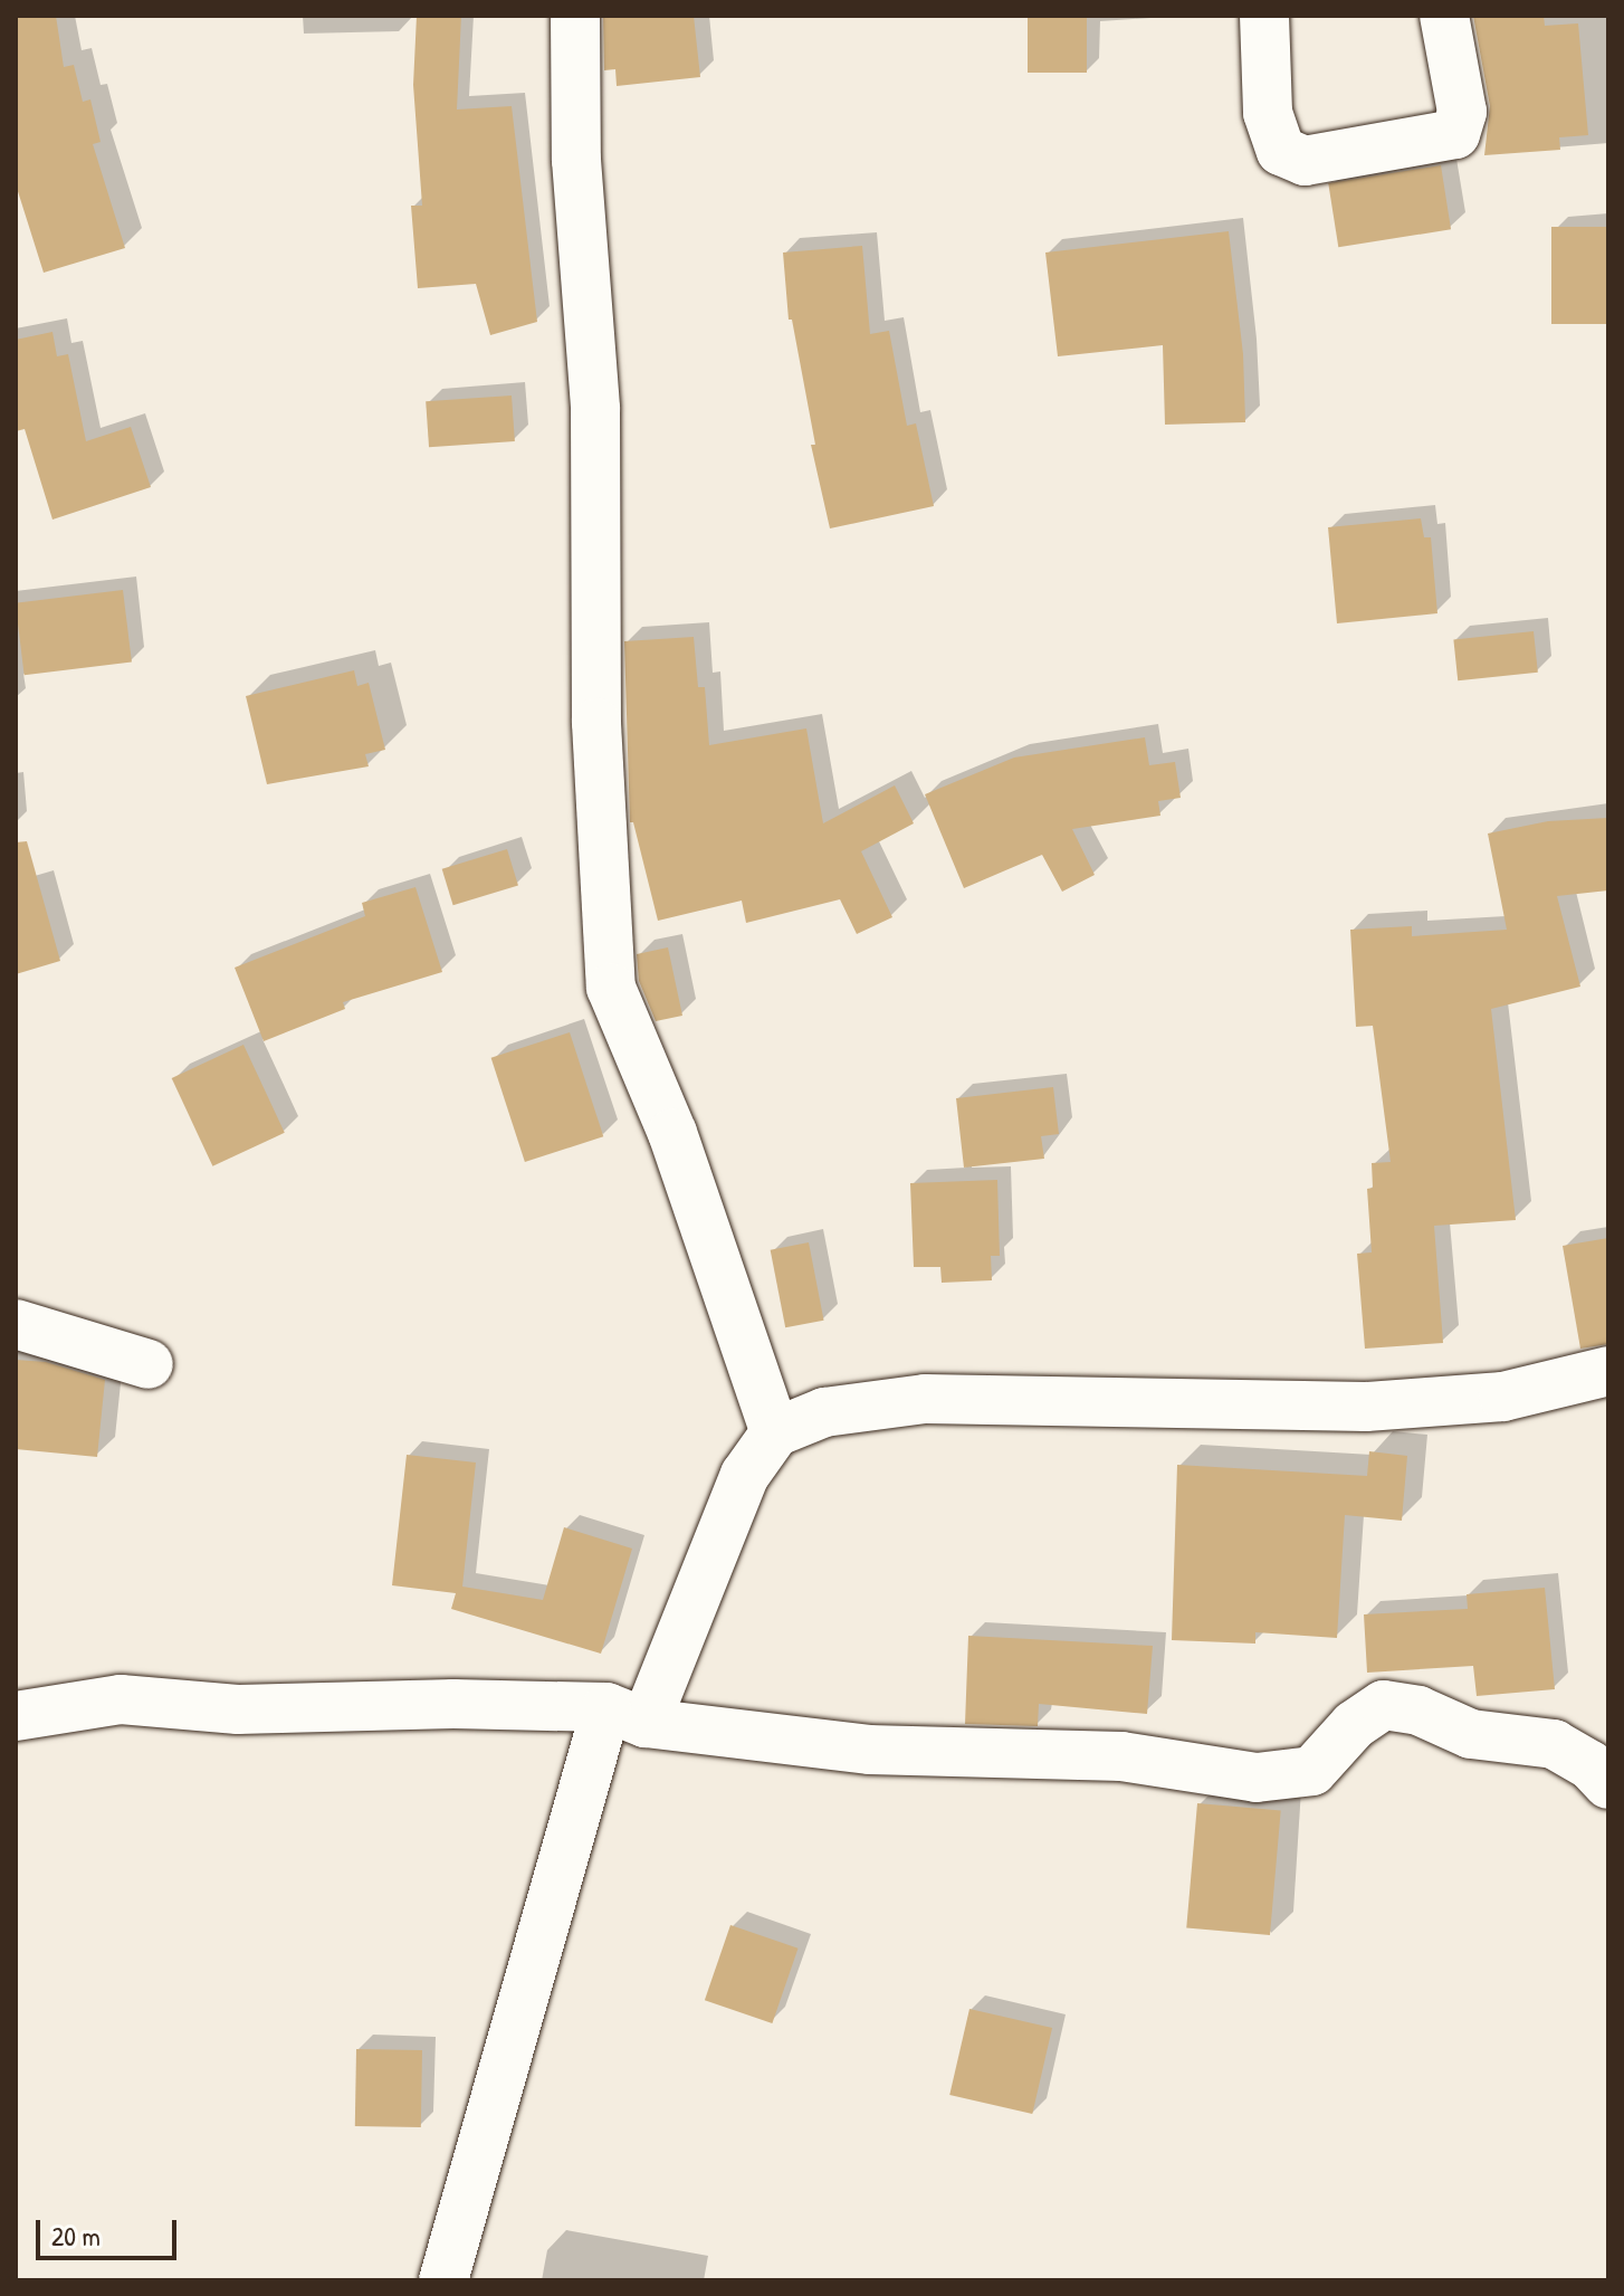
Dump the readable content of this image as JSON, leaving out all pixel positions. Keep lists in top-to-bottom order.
{
  "scale_bar": "20 m"
}
